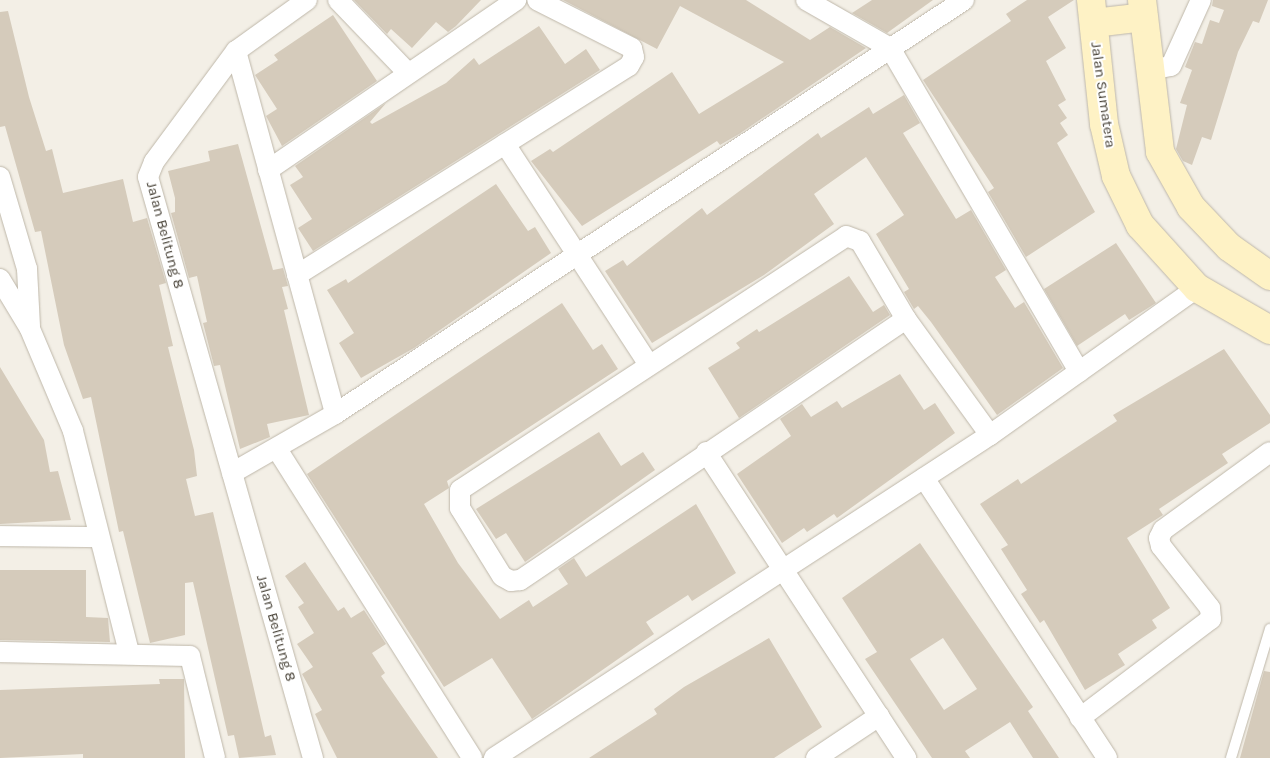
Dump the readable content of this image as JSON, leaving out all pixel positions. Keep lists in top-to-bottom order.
{
  "streets": {
    "main road": ["Jalan Sumatera"],
    "street": ["Jalan Belitung 8"]
  }
}
